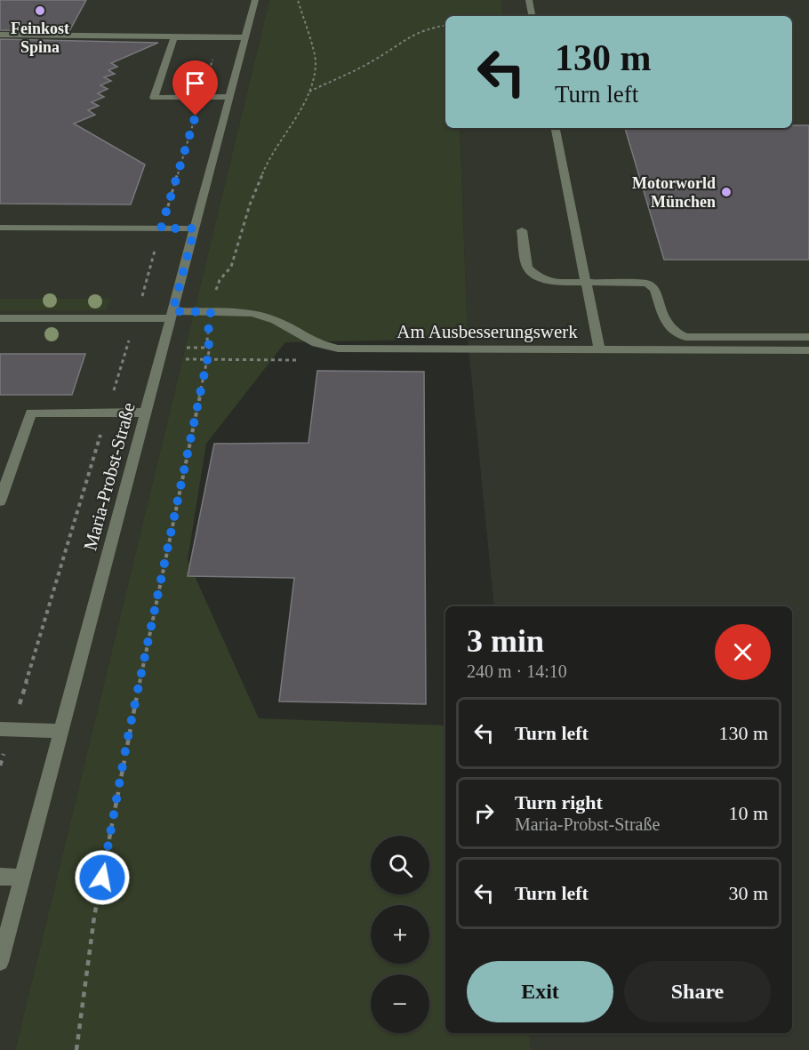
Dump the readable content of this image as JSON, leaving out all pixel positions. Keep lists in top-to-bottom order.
{
  "streets": {
    "street": ["Am Ausbesserungswerk", "Maria-Probst-Straße"]
  },
  "crossings": [
    ["Am Ausbesserungswerk", "Maria-Probst-Straße"]
  ],
  "places": ["Feinkost Spina", "Motorworld München"],
  "page": {
    "turn": ["130 m", "Turn left"],
    "heading": ["3 min", "240 m · 14:10"],
    "list": [
      {
        "name": "Turn left",
        "value": "130 m"
      },
      {
        "name": "Turn right",
        "note": "Maria-Probst-Straße",
        "value": "10 m"
      },
      {
        "name": "Turn left",
        "value": "30 m"
      }
    ],
    "map_buttons": ["+", "−"],
    "buttons": ["Exit", "Share"]
  }
}
